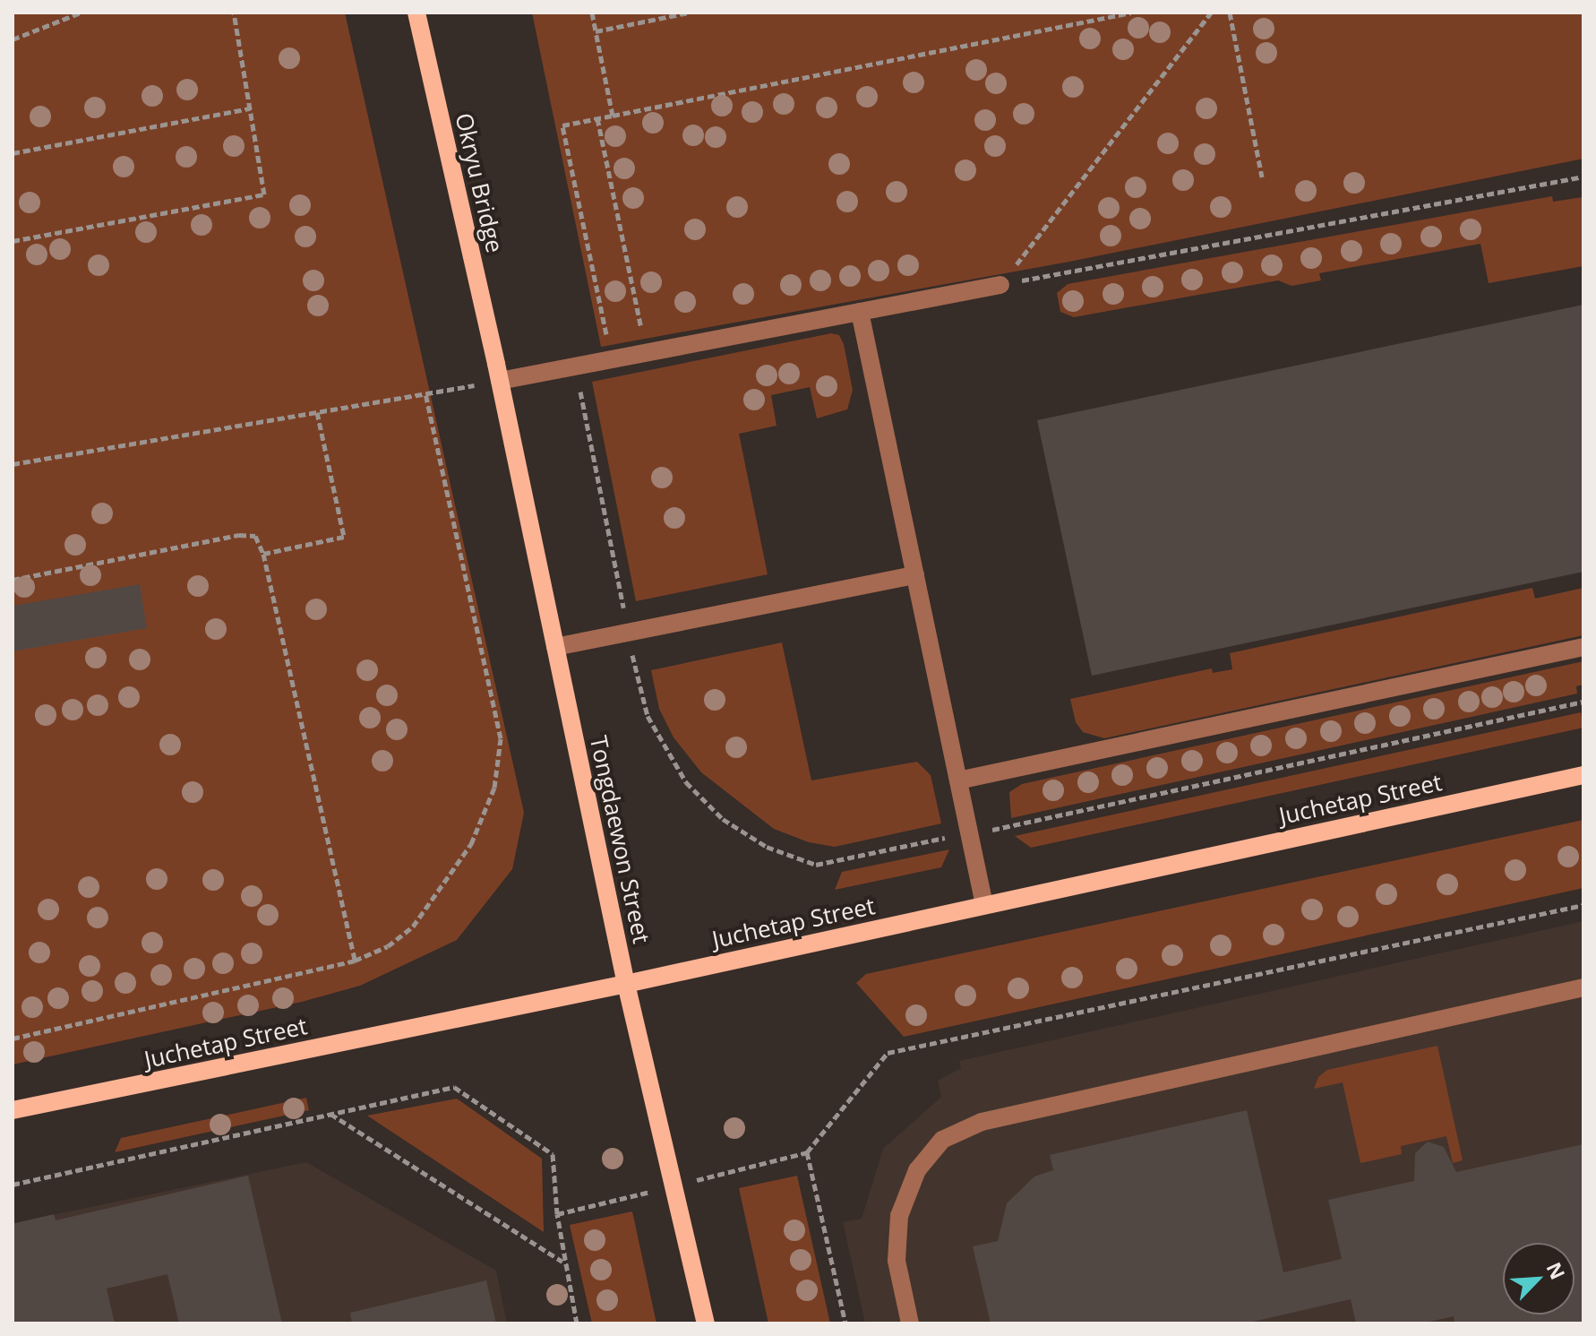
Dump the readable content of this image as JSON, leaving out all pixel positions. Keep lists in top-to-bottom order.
{
  "streets": {
    "main road": ["Okryu Bridge", "Juchetap Street", "Tongdaewon Street"]
  },
  "crossings": [
    ["Okryu Bridge", "Tongdaewon Street"],
    ["Juchetap Street", "Tongdaewon Street"]
  ],
  "north": "top right"
}
